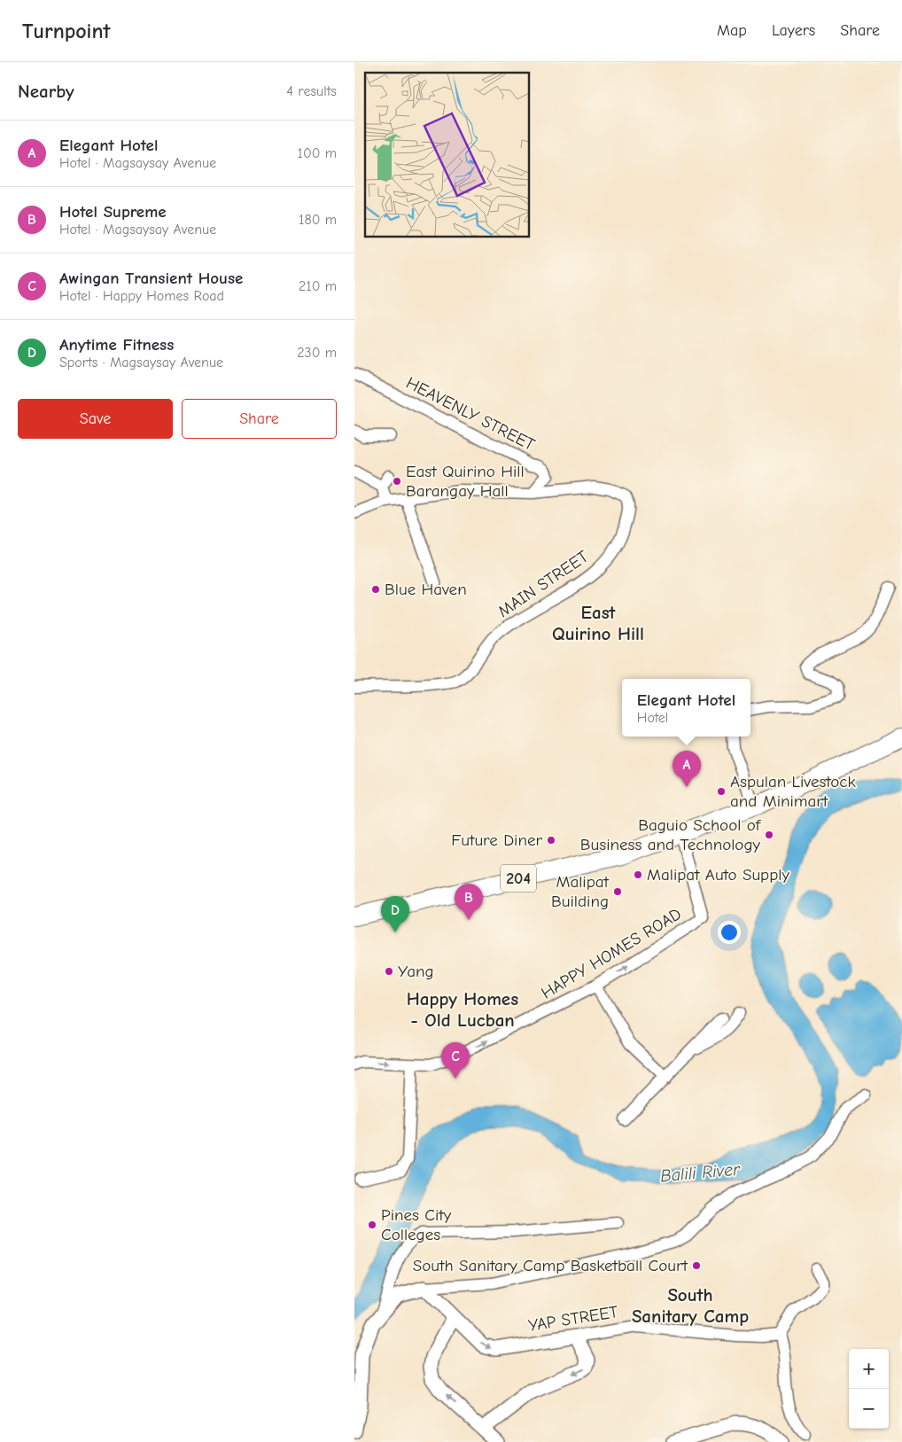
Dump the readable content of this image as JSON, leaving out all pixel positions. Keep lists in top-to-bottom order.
{
  "streets": {
    "highway": ["204"],
    "street": [
      "HEAVENLY STREET",
      "MAIN STREET",
      "HAPPY HOMES ROAD",
      "YAP STREET"
    ]
  },
  "crossings": [
    ["HEAVENLY STREET", "MAIN STREET"],
    ["204", "HAPPY HOMES ROAD"]
  ],
  "one_way": ["HAPPY HOMES ROAD"],
  "districts": ["East Quirino Hill", "Happy Homes - Old Lucban", "South Sanitary Camp"],
  "water": ["Balili River"],
  "places": [
    "East Quirino Hill Barangay Hall",
    "Blue Haven",
    "Aspulan Livestock and Minimart",
    "Baguio School of Business and Technology",
    "Future Diner",
    "Malipat Auto Supply",
    "Malipat Building",
    "Yang",
    "Pines City Colleges",
    "South Sanitary Camp Basketball Court"
  ],
  "page": {
    "header": "Turnpoint",
    "nav": ["Map", "Layers", "Share"],
    "heading": ["Nearby", "4 results"],
    "list": [
      {
        "mark": "A",
        "name": "Elegant Hotel",
        "note": "Hotel · Magsaysay Avenue",
        "value": "100 m"
      },
      {
        "mark": "B",
        "name": "Hotel Supreme",
        "note": "Hotel · Magsaysay Avenue",
        "value": "180 m"
      },
      {
        "mark": "C",
        "name": "Awingan Transient House",
        "note": "Hotel · Happy Homes Road",
        "value": "210 m"
      },
      {
        "mark": "D",
        "name": "Anytime Fitness",
        "note": "Sports · Magsaysay Avenue",
        "value": "230 m"
      }
    ],
    "buttons": ["Save", "Share"],
    "popup": ["Elegant Hotel", "Hotel"],
    "pins": [
      "A",
      "B",
      "D",
      "C"
    ],
    "map_buttons": ["+", "−"]
  }
}
